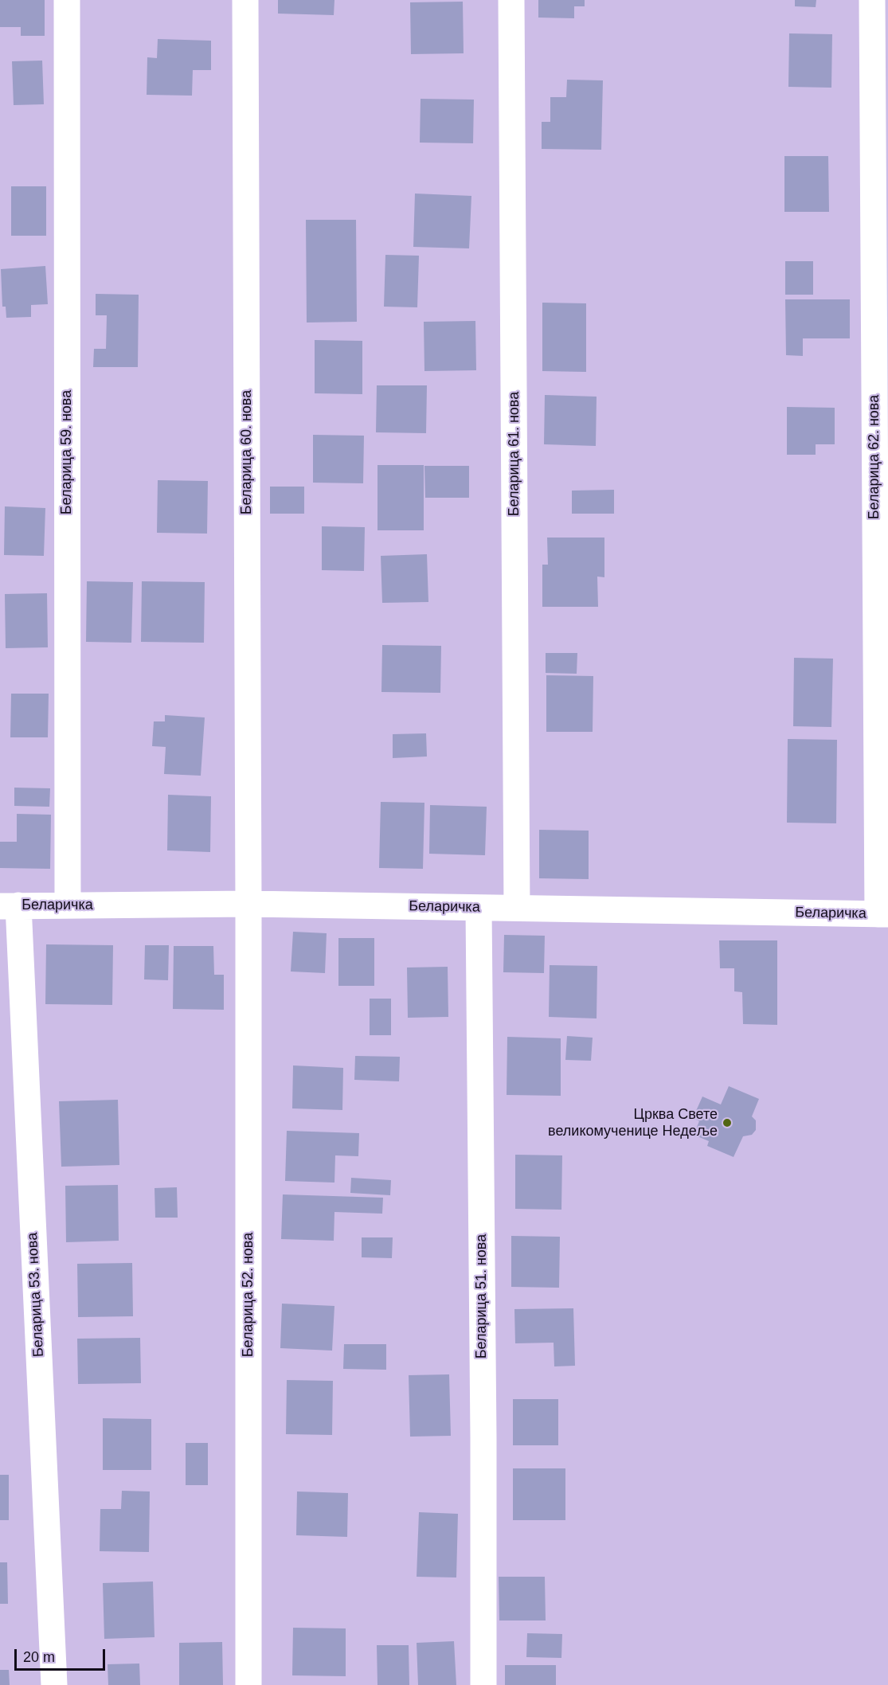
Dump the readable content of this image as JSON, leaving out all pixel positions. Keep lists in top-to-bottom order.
{
  "streets": {
    "street": [
      "Беларица 59. нова",
      "Беларица 60. нова",
      "Беларица 61. нова",
      "Беларица 62. нова",
      "Беларичка",
      "Беларица 53. нова",
      "Беларица 52. нова",
      "Беларица 51. нова"
    ]
  },
  "crossings": [
    ["Беларица 59. нова", "Беларичка"],
    ["Беларица 60. нова", "Беларичка"],
    ["Беларица 60. нова", "Беларица 52. нова"],
    ["Беларица 61. нова", "Беларичка"],
    ["Беларица 62. нова", "Беларичка"],
    ["Беларичка", "Беларица 53. нова"],
    ["Беларичка", "Беларица 52. нова"],
    ["Беларичка", "Беларица 51. нова"]
  ],
  "places": ["Црква Свете великомученице Недеље"],
  "scale_bar": "20 m"
}
